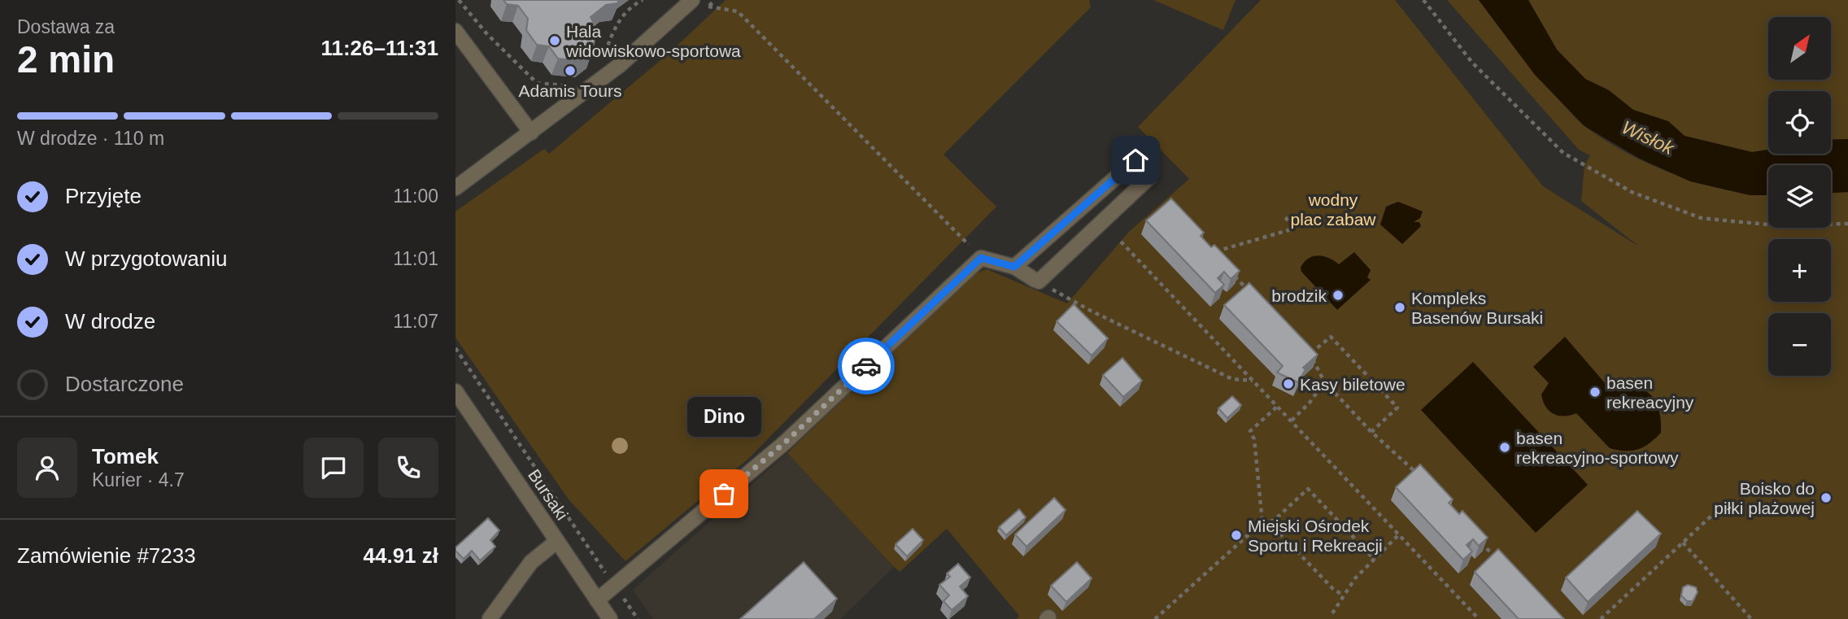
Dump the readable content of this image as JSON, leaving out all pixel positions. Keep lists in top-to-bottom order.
{
  "streets": {
    "street": ["Bursaki"]
  },
  "water": ["Wisłok"],
  "parks": ["wodny plac zabaw"],
  "places": [
    "Hala widowiskowo-sportowa",
    "Adamis Tours",
    "brodzik",
    "Kompleks Basenów Bursaki",
    "Kasy biletowe",
    "basen rekreacyjny",
    "basen rekreacyjno-sportowy",
    "Dino",
    "Boisko do piłki plażowej",
    "Miejski Ośrodek Sportu i Rekreacji"
  ],
  "north": "top right",
  "page": {
    "heading": ["2 min", "Dostawa za", "11:26–11:31"],
    "panel": [
      "Tomek",
      "Kurier · 4.7",
      "Zamówienie #7233",
      "44.91 zł"
    ],
    "map_buttons": ["+", "−"],
    "bar": "W drodze · 110 m",
    "list": [
      ["Przyjęte", "11:00"],
      ["W przygotowaniu", "11:01"],
      ["W drodze", "11:07"],
      "Dostarczone"
    ],
    "bubble": "Dino"
  }
}
